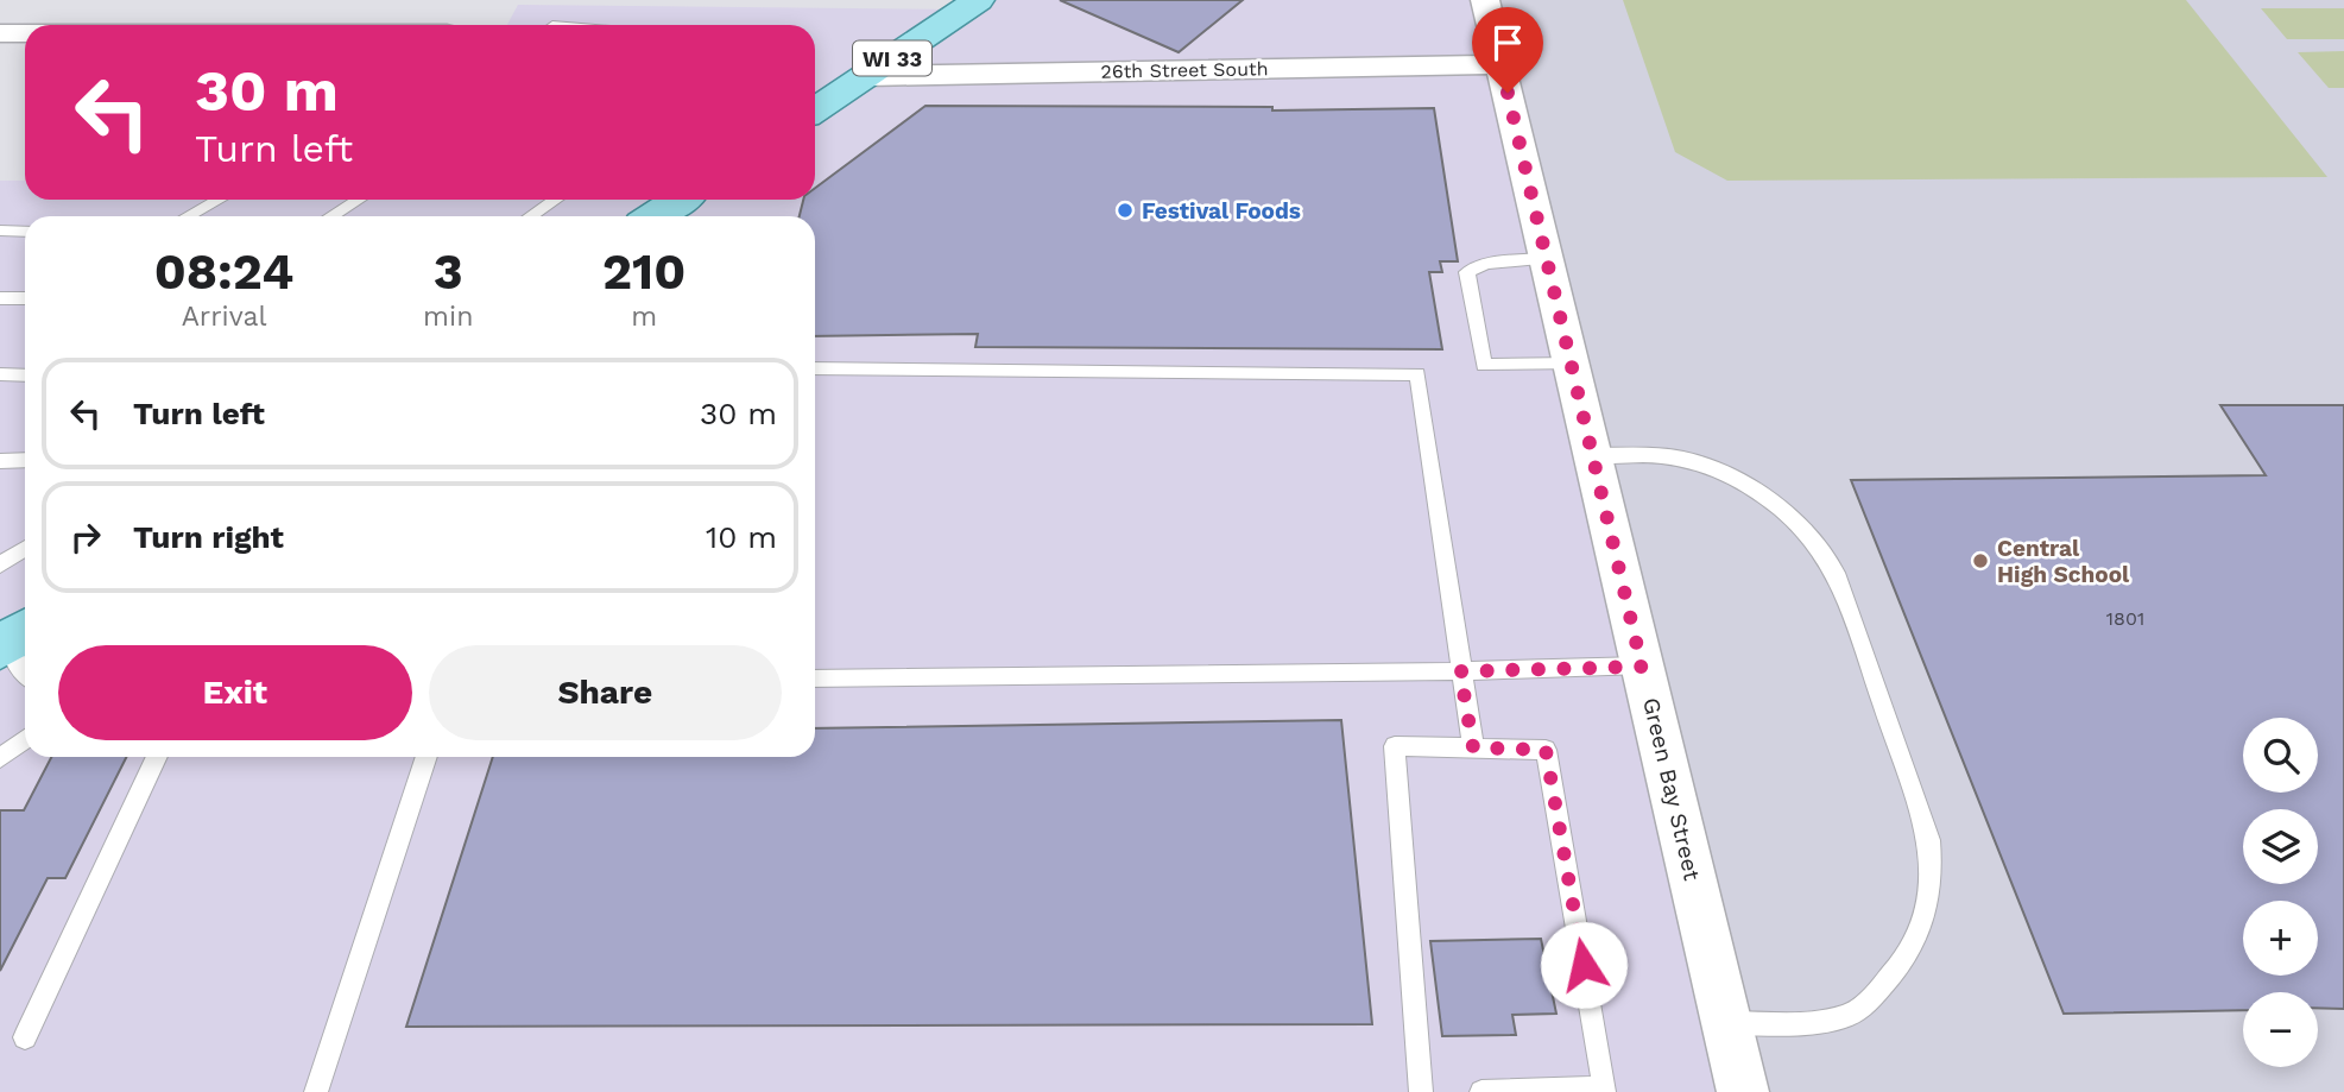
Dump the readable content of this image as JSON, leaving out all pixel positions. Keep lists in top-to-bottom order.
{
  "streets": {
    "main road": ["WI 33"],
    "street": ["26th Street South", "Green Bay Street"]
  },
  "crossings": [
    ["WI 33", "26th Street South"],
    ["26th Street South", "Green Bay Street"]
  ],
  "places": ["Festival Foods", "Central High School"],
  "house_numbers": ["1801"],
  "page": {
    "turn": ["30 m", "Turn left"],
    "eta": [
      "08:24",
      "Arrival",
      "3",
      "min",
      "210",
      "m"
    ],
    "list": [
      {
        "name": "Turn left",
        "value": "30 m"
      },
      {
        "name": "Turn right",
        "value": "10 m"
      }
    ],
    "buttons": ["Exit", "Share"],
    "map_buttons": ["+", "−"]
  }
}
